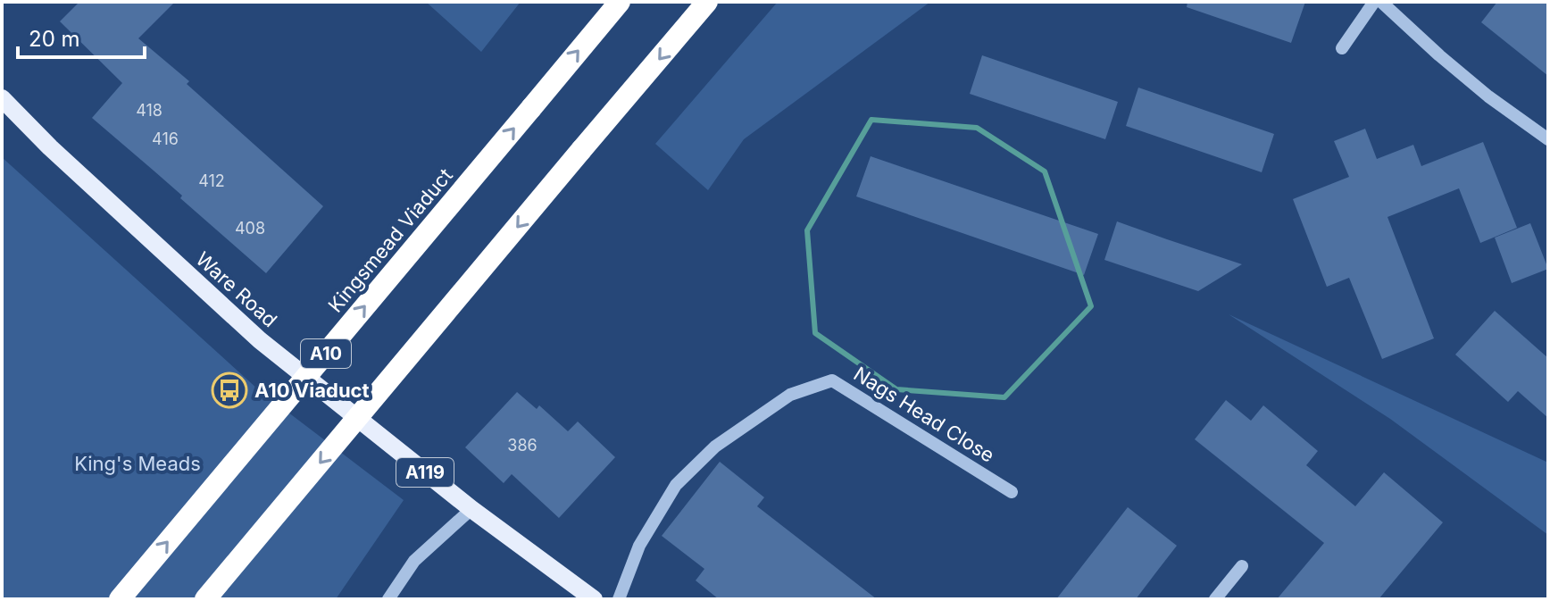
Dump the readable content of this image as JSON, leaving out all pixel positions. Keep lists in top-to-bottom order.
{
  "streets": {
    "highway": ["Kingsmead Viaduct", "A10"],
    "main road": ["Ware Road", "A119"],
    "street": ["Nags Head Close"]
  },
  "parks": ["King's Meads"],
  "places": {
    "bus stop": ["A10 Viaduct"]
  },
  "house_numbers": [
    "418",
    "416",
    "412",
    "408",
    "386"
  ],
  "scale_bar": "20 m"
}
